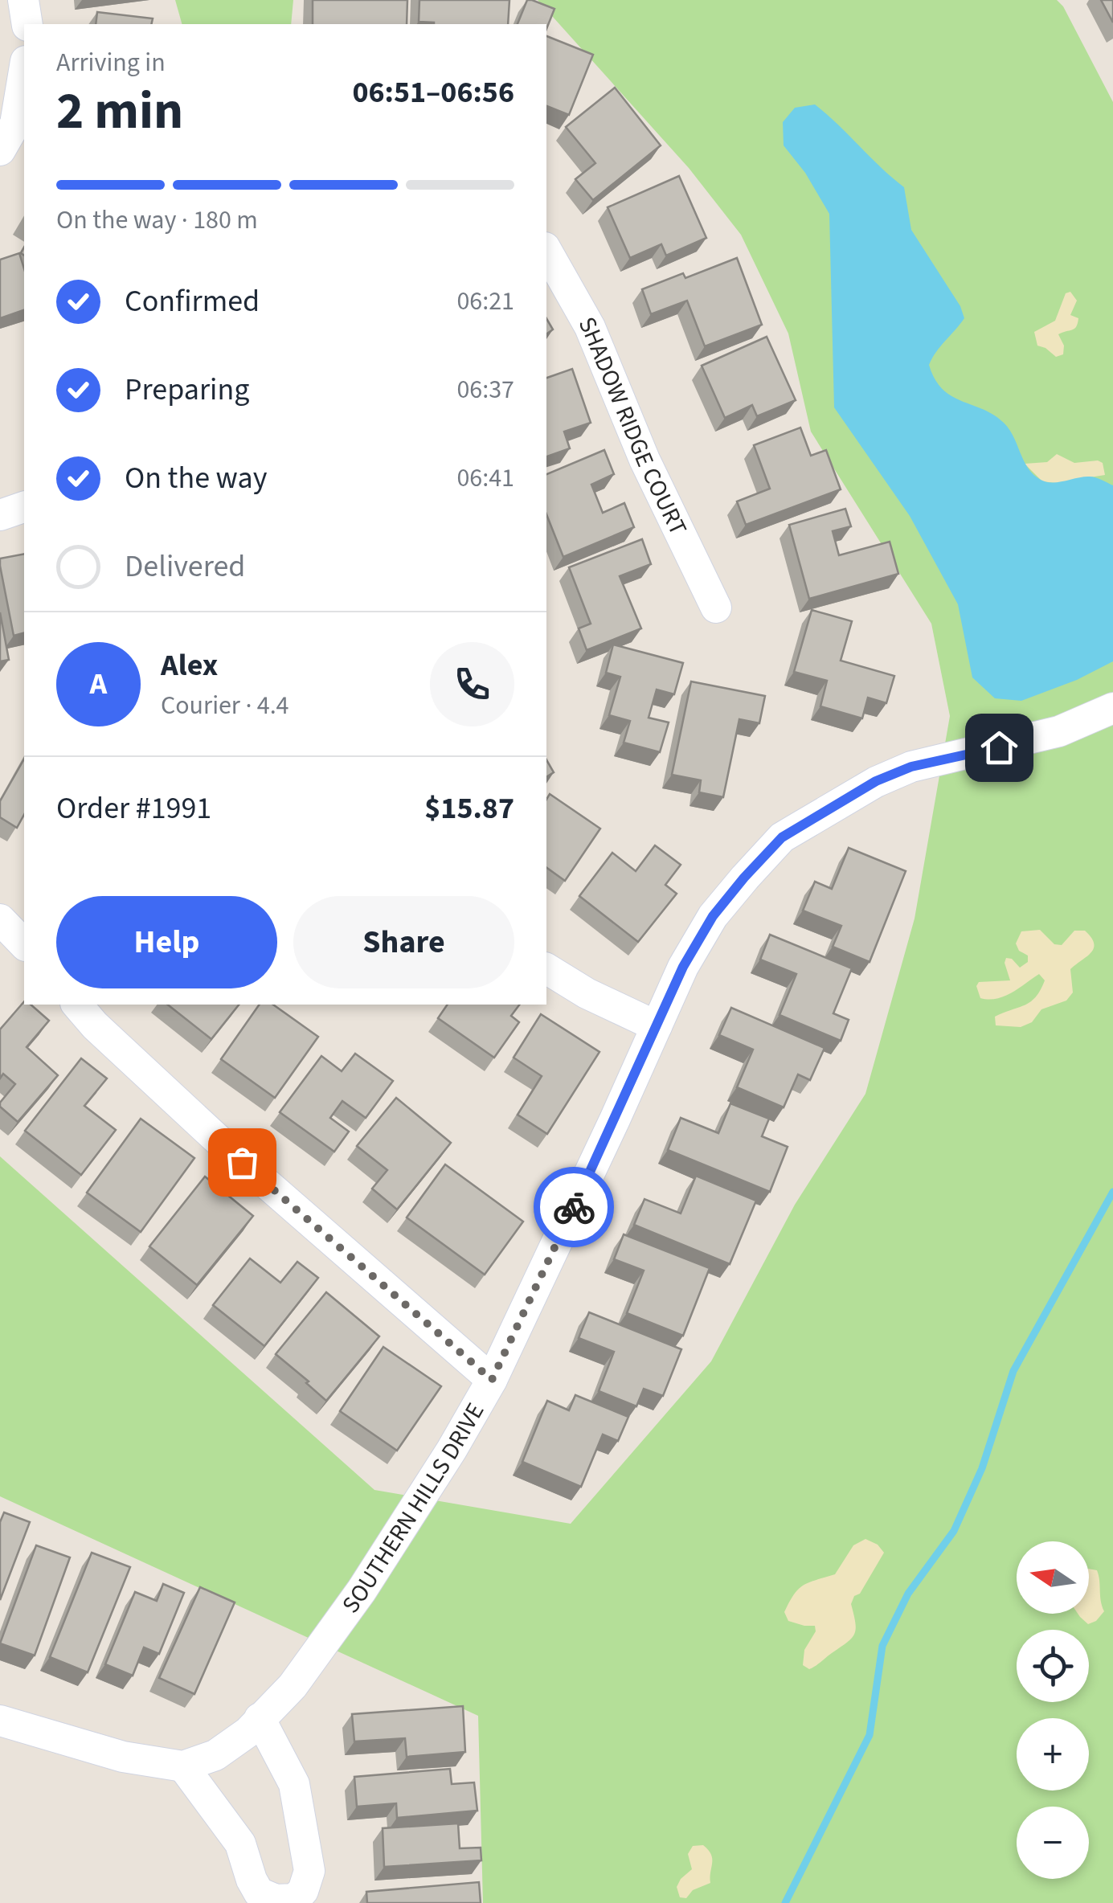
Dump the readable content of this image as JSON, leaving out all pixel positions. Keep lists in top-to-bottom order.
{
  "streets": {
    "street": ["SHADOW RIDGE COURT", "SOUTHERN HILLS DRIVE"]
  },
  "north": "left",
  "page": {
    "heading": ["2 min", "Arriving in", "06:51–06:56"],
    "panel": [
      "Alex",
      "Courier · 4.4",
      "Order #1991",
      "$15.87"
    ],
    "bar": "On the way · 180 m",
    "list": [
      ["Confirmed", "06:21"],
      ["Preparing", "06:37"],
      ["On the way", "06:41"],
      "Delivered"
    ],
    "round": "A",
    "buttons": ["Help", "Share"],
    "map_buttons": ["+", "−"]
  }
}
